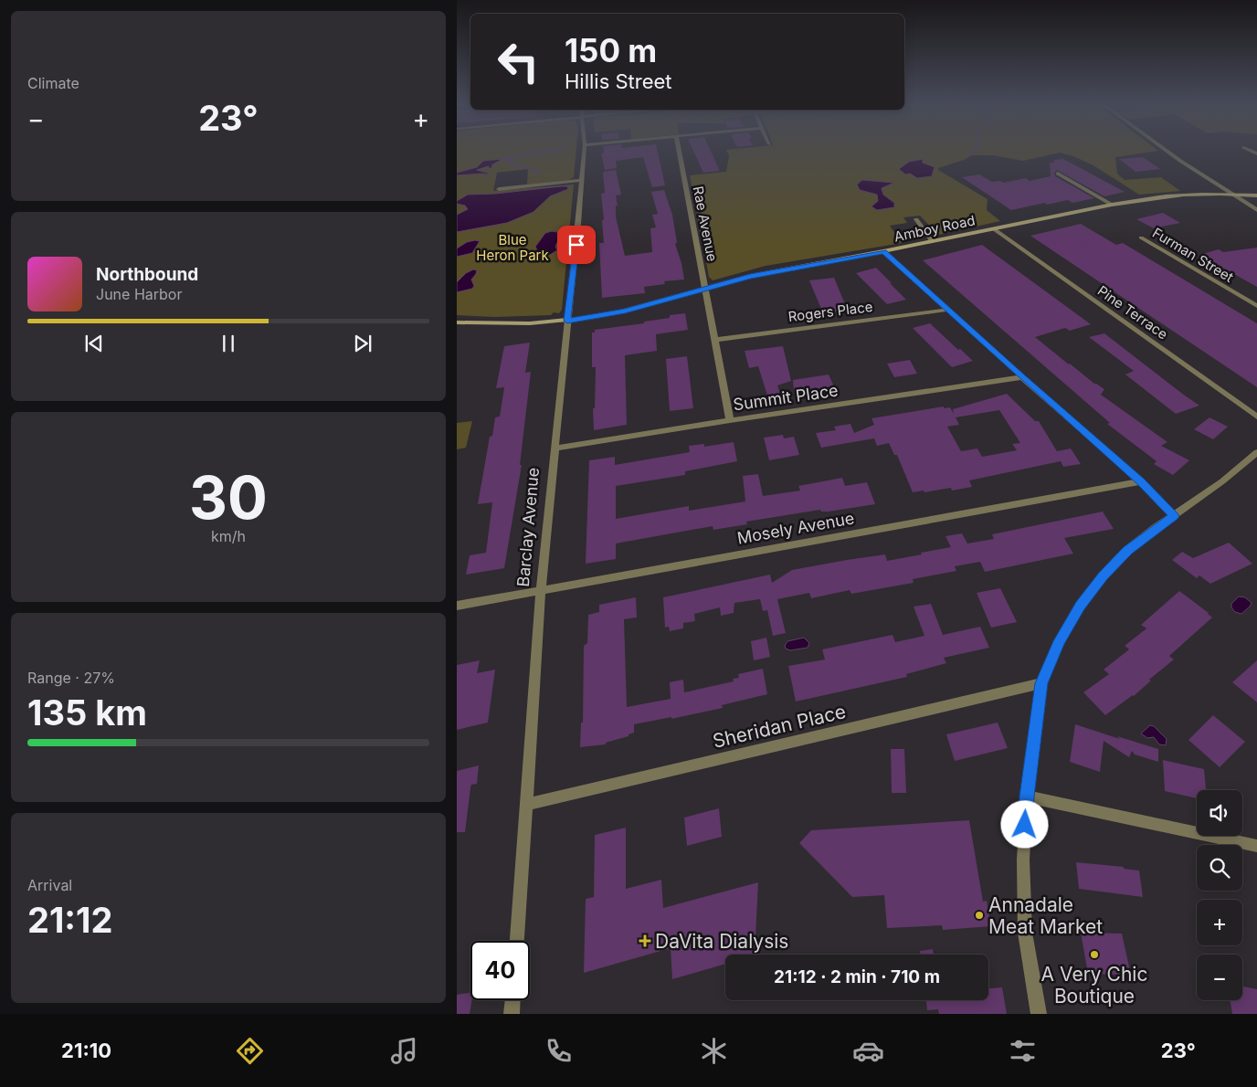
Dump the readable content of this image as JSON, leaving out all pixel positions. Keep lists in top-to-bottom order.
{
  "streets": {
    "main road": ["Amboy Road"],
    "street": [
      "Rae Avenue",
      "Furman Street",
      "Rogers Place",
      "Pine Terrace",
      "Summit Place",
      "Barclay Avenue",
      "Mosely Avenue",
      "Sheridan Place"
    ]
  },
  "crossings": [
    ["Rae Avenue", "Amboy Road"],
    ["Rae Avenue", "Rogers Place"],
    ["Rae Avenue", "Summit Place"],
    ["Amboy Road", "Pine Terrace"],
    ["Amboy Road", "Barclay Avenue"],
    ["Summit Place", "Barclay Avenue"],
    ["Barclay Avenue", "Mosely Avenue"],
    ["Barclay Avenue", "Sheridan Place"]
  ],
  "parks": ["Blue Heron Park"],
  "places": {
    "other": ["Annadale Meat Market", "A Very Chic Boutique"],
    "health": ["DaVita Dialysis"]
  },
  "page": {
    "tile": [
      "Climate",
      ["30", "km/h"],
      ["Range · 27%", "135 km"],
      ["Arrival", "21:12"]
    ],
    "turn": ["150 m", "Hillis Street"],
    "heat": ["−", "23°", "+"],
    "song": ["Northbound", "June Harbor"],
    "map_buttons": ["+", "−"],
    "limit": "40",
    "trip": "21:12 · 2 min · 710 m",
    "tabs": ["21:10", "23°"]
  }
}
